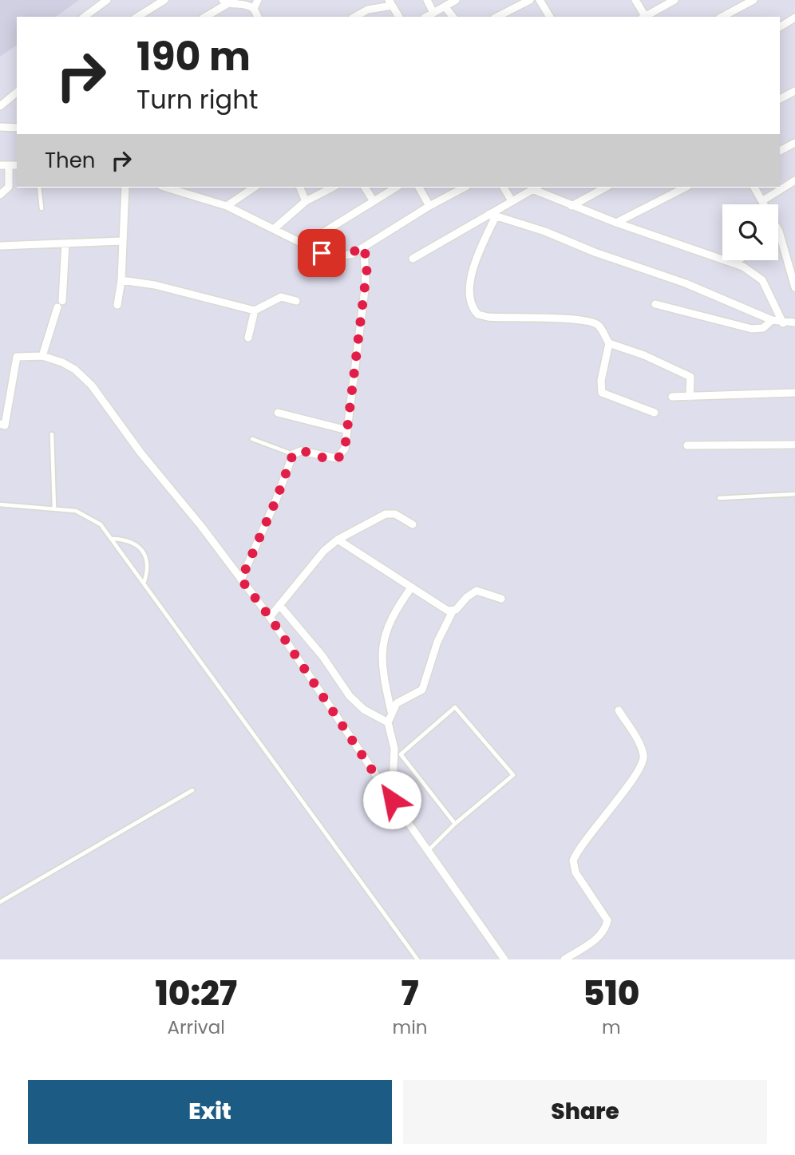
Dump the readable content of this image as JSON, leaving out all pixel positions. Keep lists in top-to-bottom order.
{
  "page": {
    "turn": ["190 m", "Turn right"],
    "then": "Then",
    "eta": [
      "10:27",
      "Arrival",
      "7",
      "min",
      "510",
      "m"
    ],
    "buttons": ["Exit", "Share"]
  }
}
